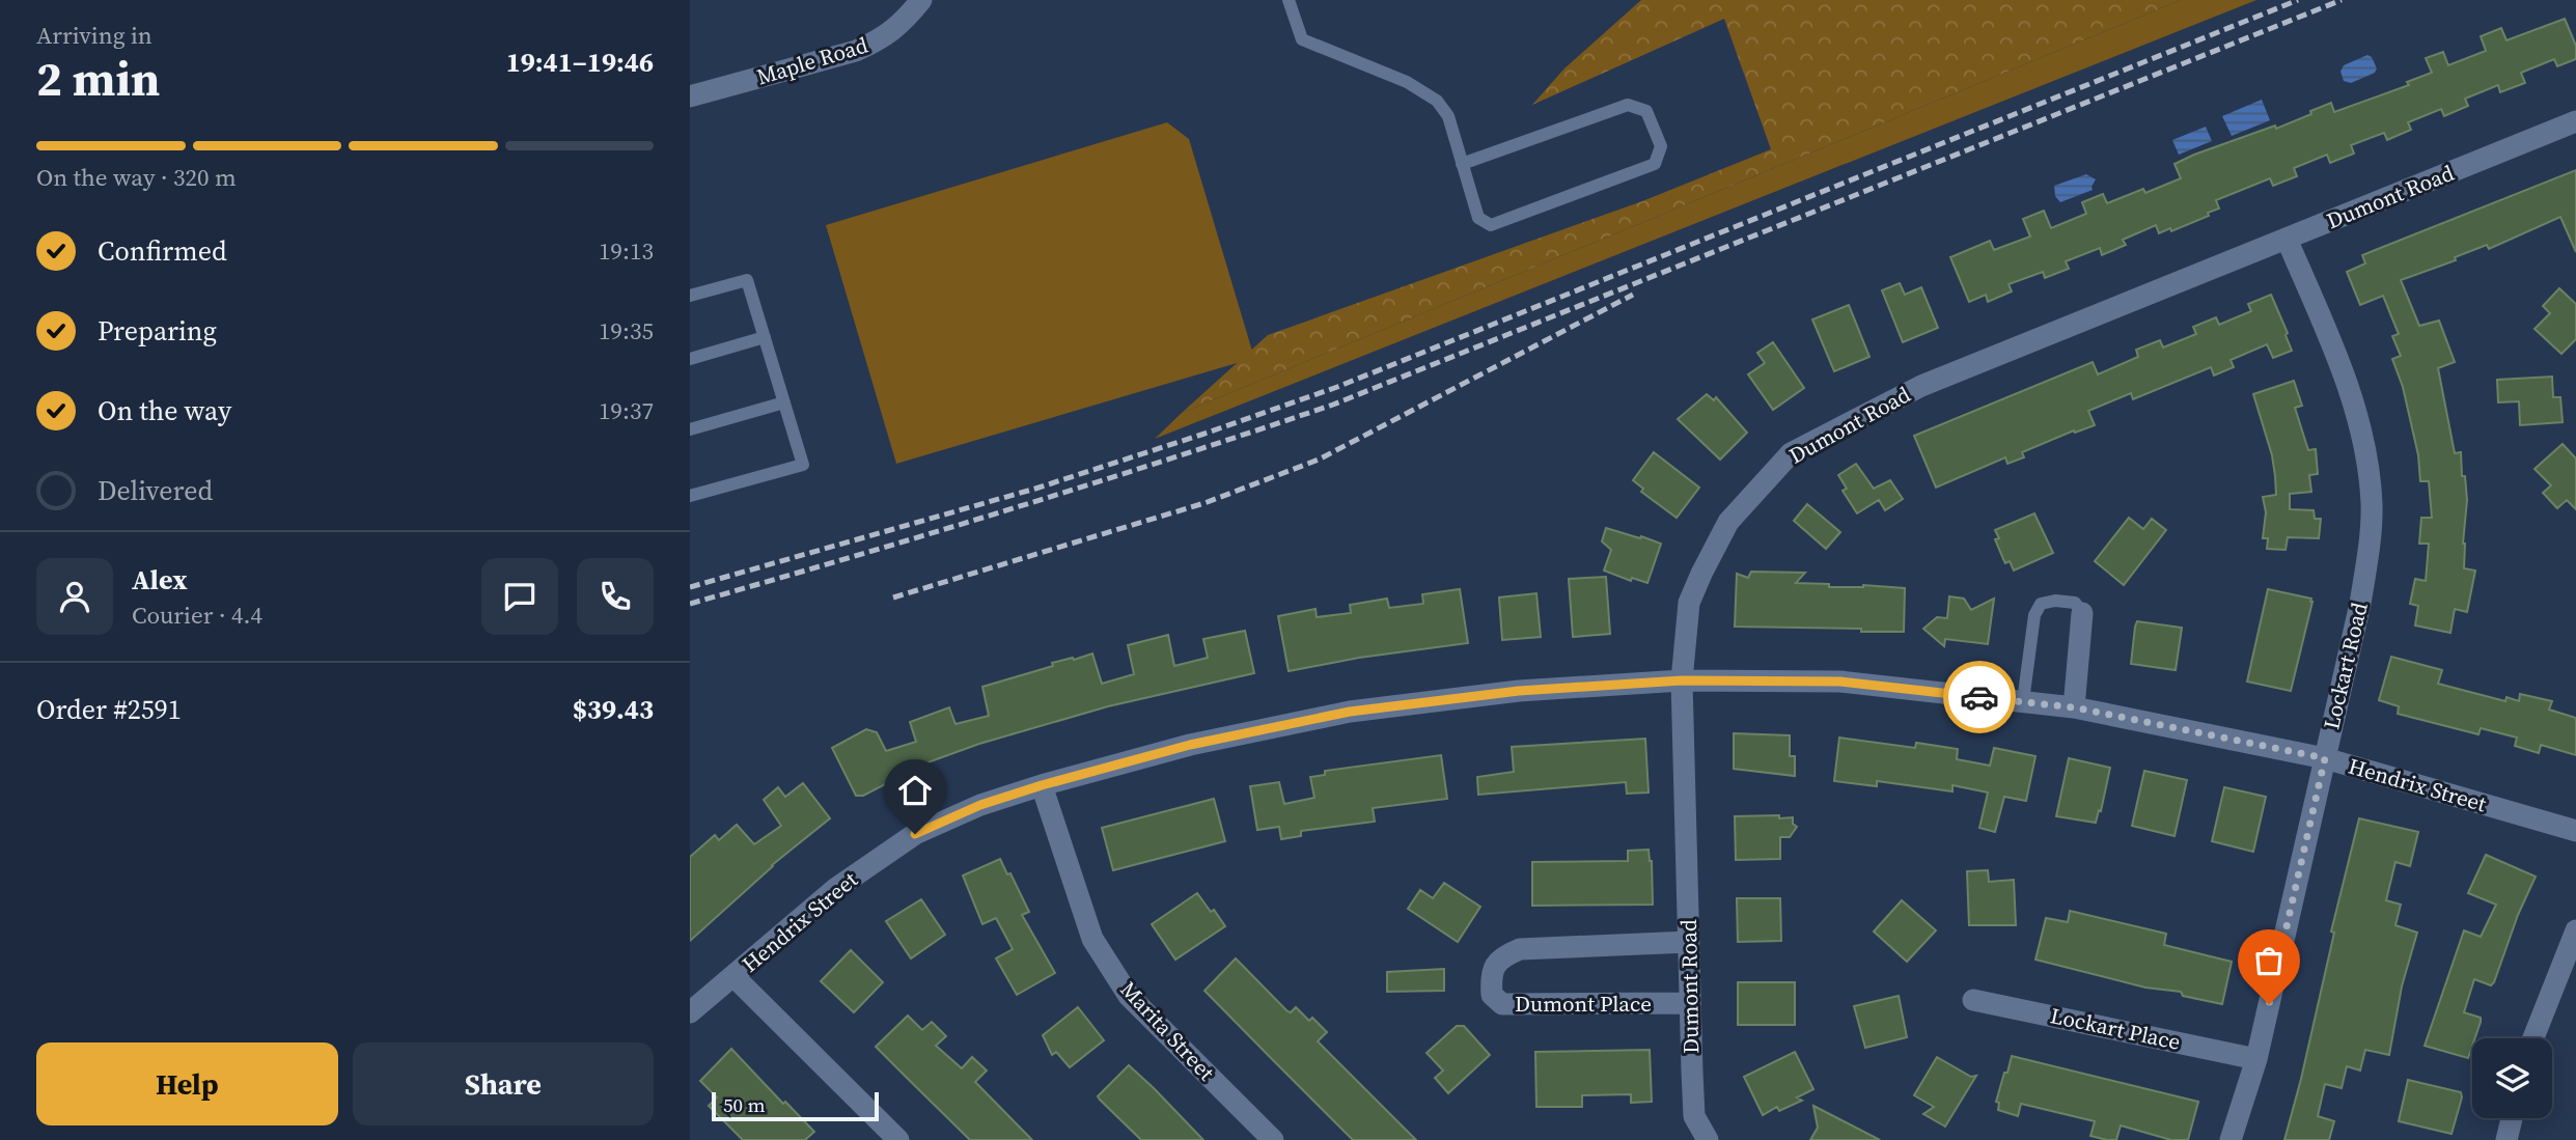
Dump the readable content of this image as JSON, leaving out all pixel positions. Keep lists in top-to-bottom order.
{
  "streets": {
    "street": [
      "Maple Road",
      "Dumont Road",
      "Lockart Road",
      "Hendrix Street",
      "Dumont Place",
      "Lockart Place",
      "Marita Street"
    ]
  },
  "crossings": [
    ["Dumont Road", "Lockart Road"],
    ["Dumont Road", "Hendrix Street"],
    ["Dumont Road", "Dumont Place"],
    ["Lockart Road", "Hendrix Street"],
    ["Lockart Road", "Lockart Place"],
    ["Hendrix Street", "Marita Street"]
  ],
  "scale_bar": "50 m",
  "page": {
    "heading": ["2 min", "Arriving in", "19:41–19:46"],
    "panel": [
      "Alex",
      "Courier · 4.4",
      "Order #2591",
      "$39.43"
    ],
    "bar": "On the way · 320 m",
    "list": [
      ["Confirmed", "19:13"],
      ["Preparing", "19:35"],
      ["On the way", "19:37"],
      "Delivered"
    ],
    "buttons": ["Help", "Share"],
    "scale": "50 m"
  }
}
